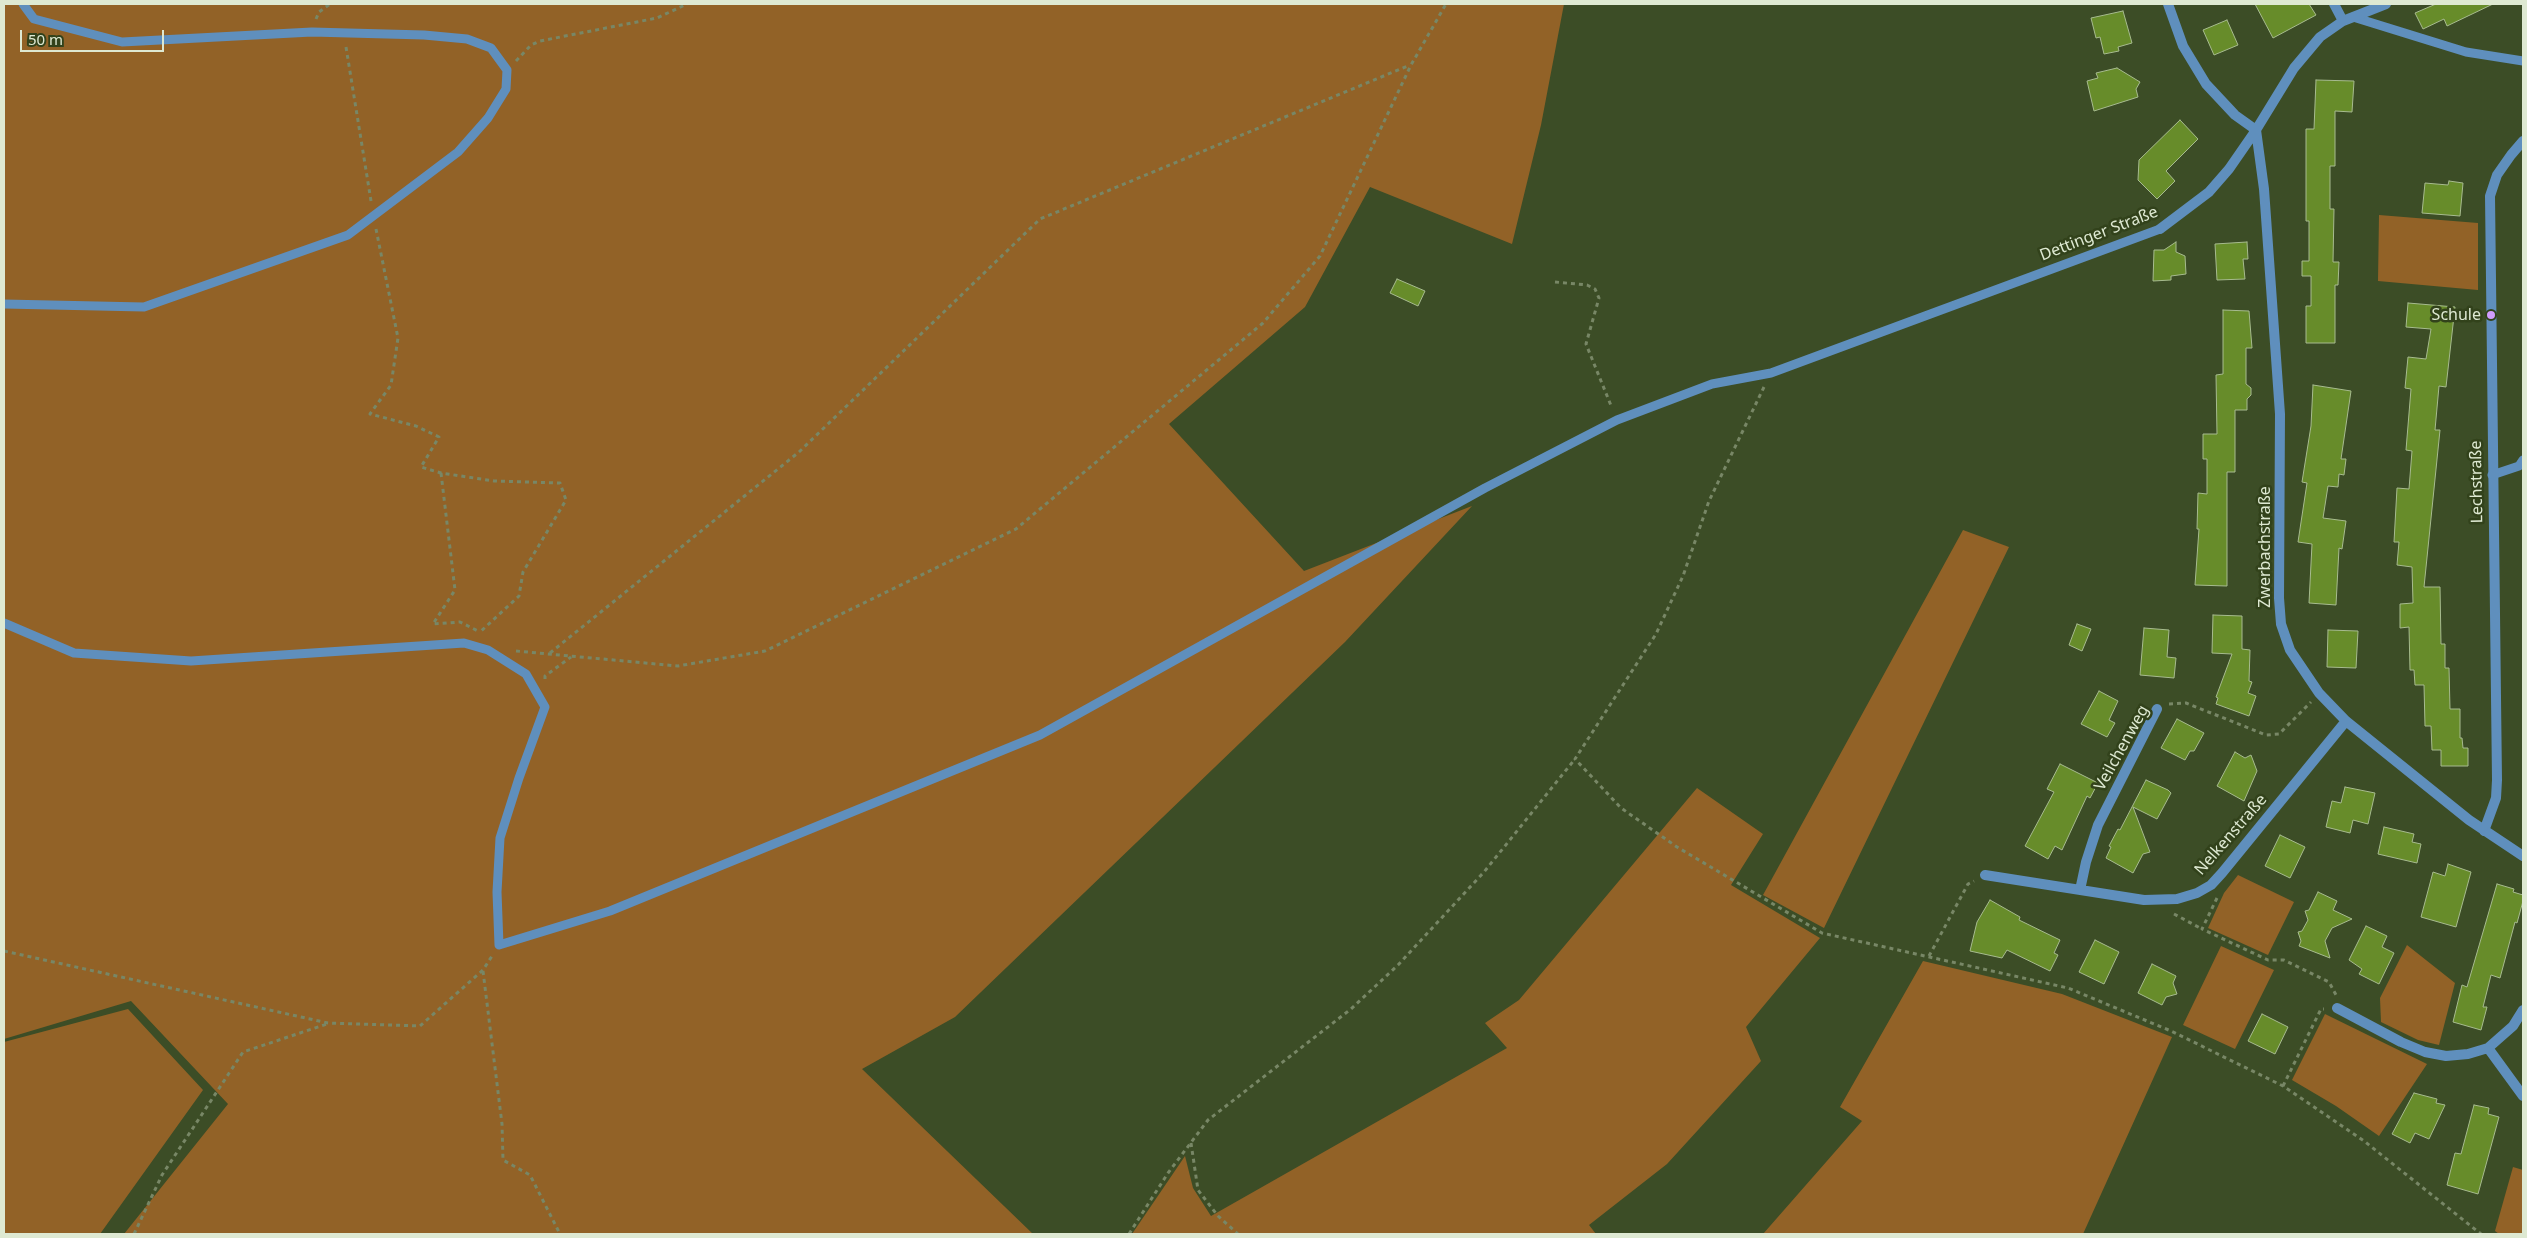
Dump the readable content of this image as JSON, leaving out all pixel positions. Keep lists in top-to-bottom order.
{
  "streets": {
    "street": [
      "Dettinger Straße",
      "Lechstraße",
      "Zwerbachstraße",
      "Veilchenweg",
      "Nelkenstraße"
    ]
  },
  "crossings": [
    ["Dettinger Straße", "Zwerbachstraße"],
    ["Lechstraße", "Zwerbachstraße"],
    ["Zwerbachstraße", "Veilchenweg"],
    ["Zwerbachstraße", "Nelkenstraße"],
    ["Veilchenweg", "Nelkenstraße"]
  ],
  "places": ["Schule"],
  "scale_bar": "50 m"
}
